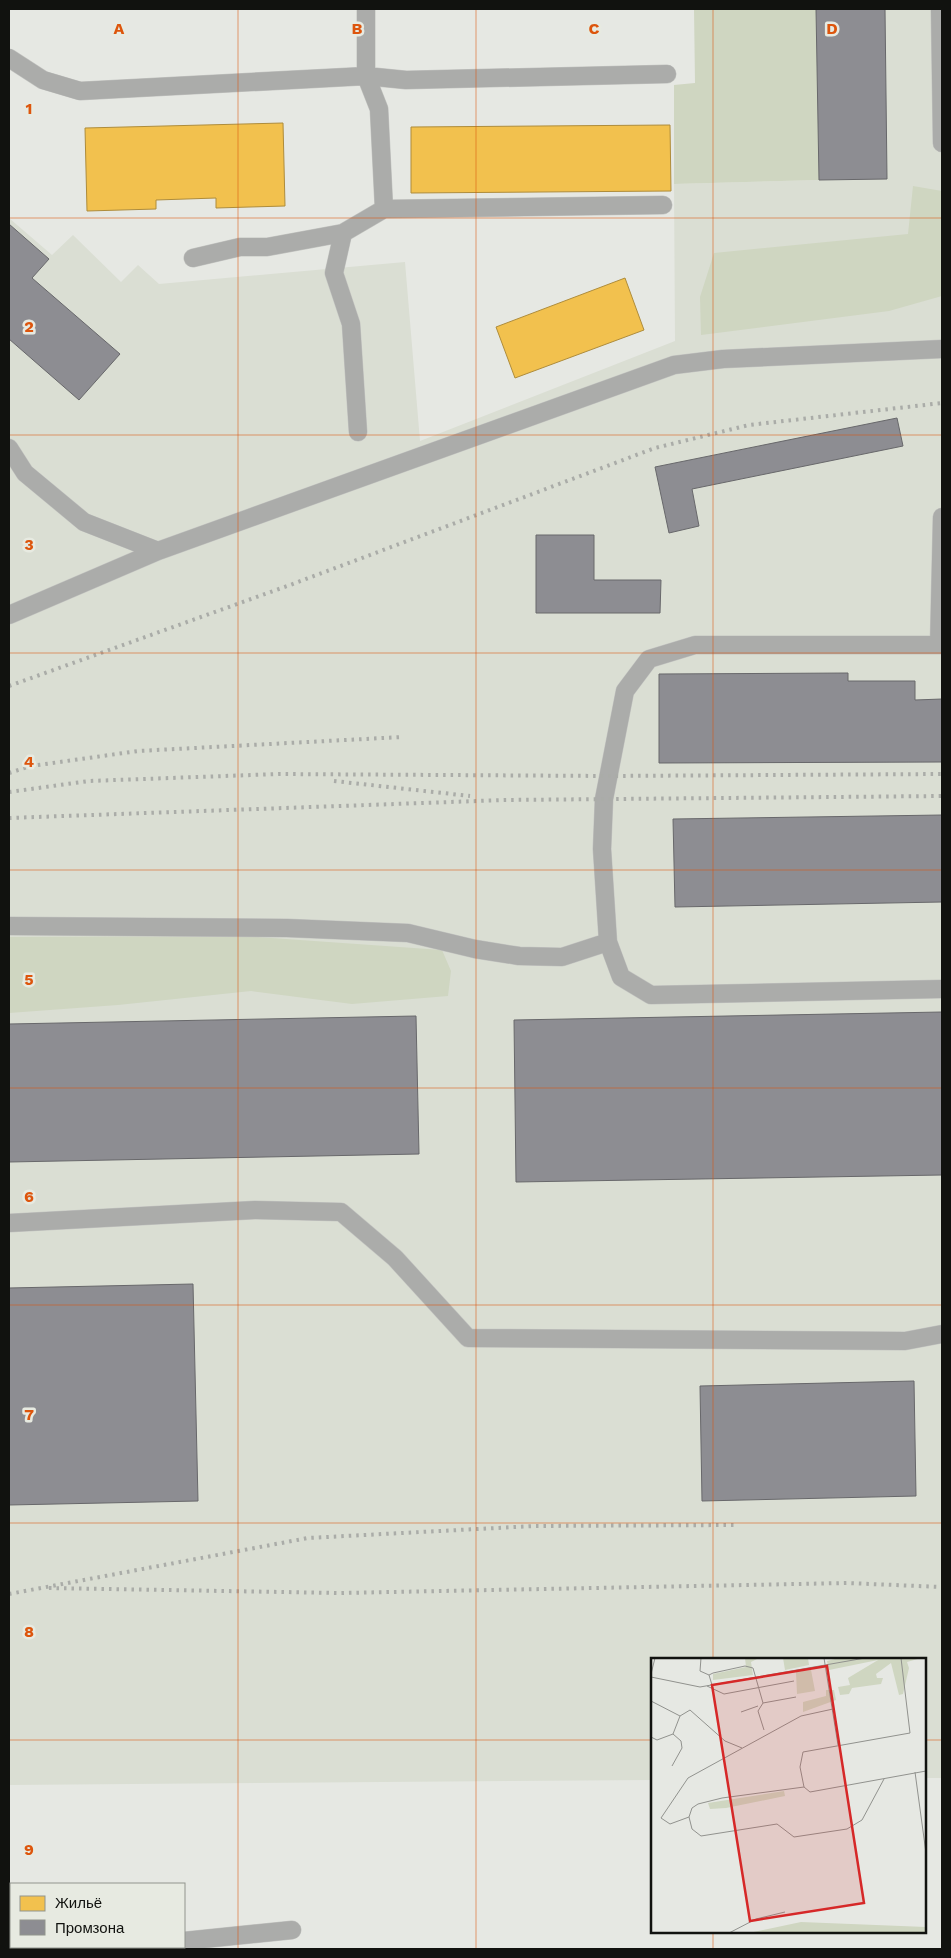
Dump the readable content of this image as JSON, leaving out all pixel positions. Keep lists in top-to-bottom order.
{
  "legend": ["Жильё", "Промзона"],
  "grid": {
    "columns": [
      "A",
      "B",
      "C",
      "D"
    ],
    "rows": [
      "1",
      "2",
      "3",
      "4",
      "5",
      "6",
      "7",
      "8",
      "9"
    ]
  }
}
